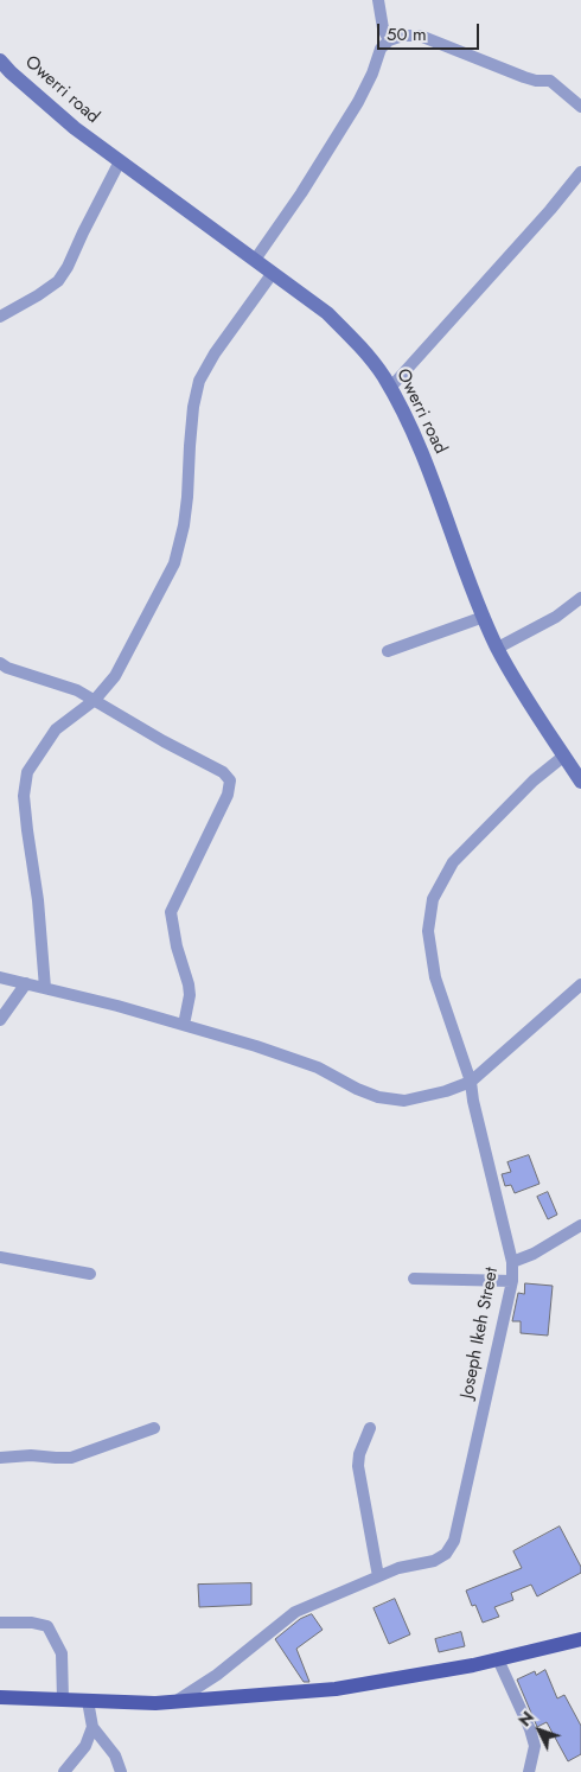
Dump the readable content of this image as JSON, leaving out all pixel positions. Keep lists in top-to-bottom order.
{
  "streets": {
    "main road": ["Owerri road"],
    "street": ["Joseph Ikeh Street"]
  },
  "crossings": [
    ["Owerri road", "Joseph Ikeh Street"]
  ],
  "scale_bar": "50 m",
  "north": "top left"
}
